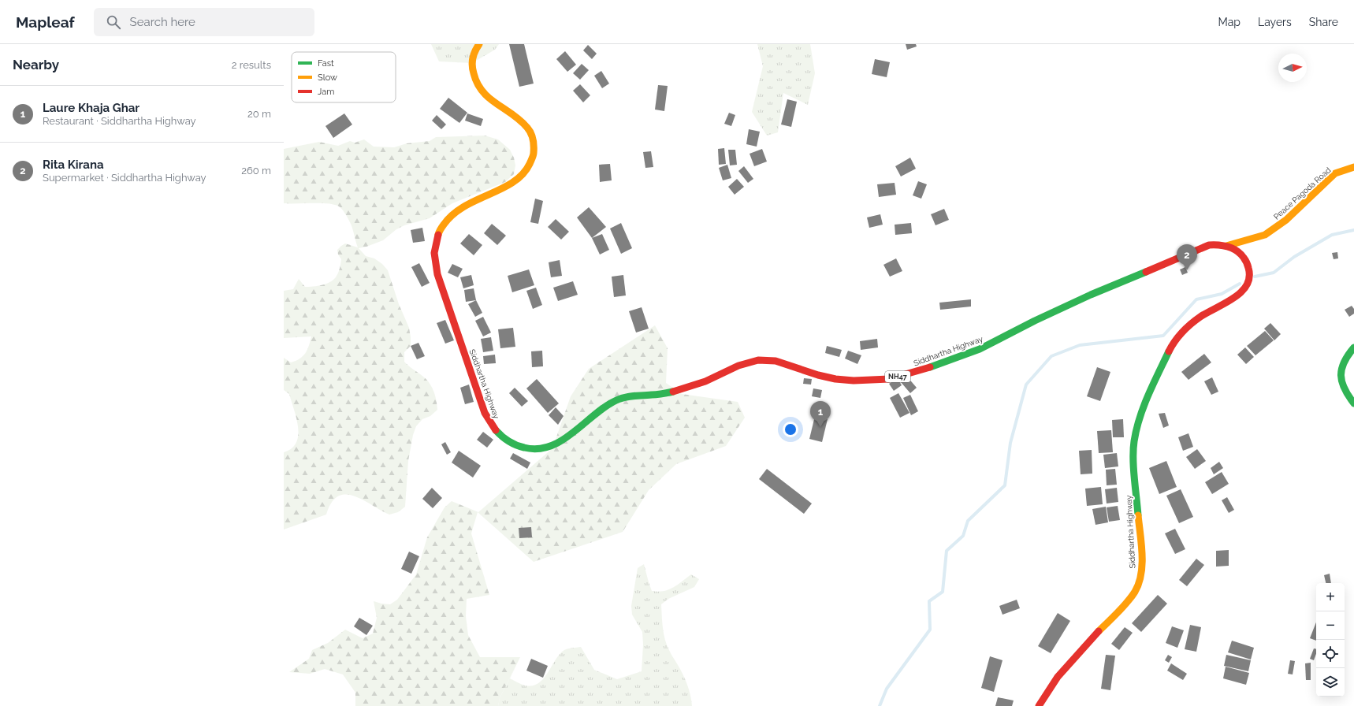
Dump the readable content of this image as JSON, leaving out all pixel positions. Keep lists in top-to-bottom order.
{
  "streets": {
    "main road": ["Peace Pagoda Road", "Siddhartha Highway", "NH47"]
  },
  "crossings": [
    ["Peace Pagoda Road", "Siddhartha Highway"]
  ],
  "legend": ["Fast", "Slow", "Jam"],
  "north": "right",
  "page": {
    "header": "Mapleaf",
    "search": "Search here",
    "nav": ["Map", "Layers", "Share"],
    "heading": ["Nearby", "2 results"],
    "list": [
      {
        "mark": "1",
        "name": "Laure Khaja Ghar",
        "note": "Restaurant · Siddhartha Highway",
        "value": "20 m"
      },
      {
        "mark": "2",
        "name": "Rita Kirana",
        "note": "Supermarket · Siddhartha Highway",
        "value": "260 m"
      }
    ],
    "pins": ["2", "1"],
    "map_buttons": ["+", "−"]
  }
}
